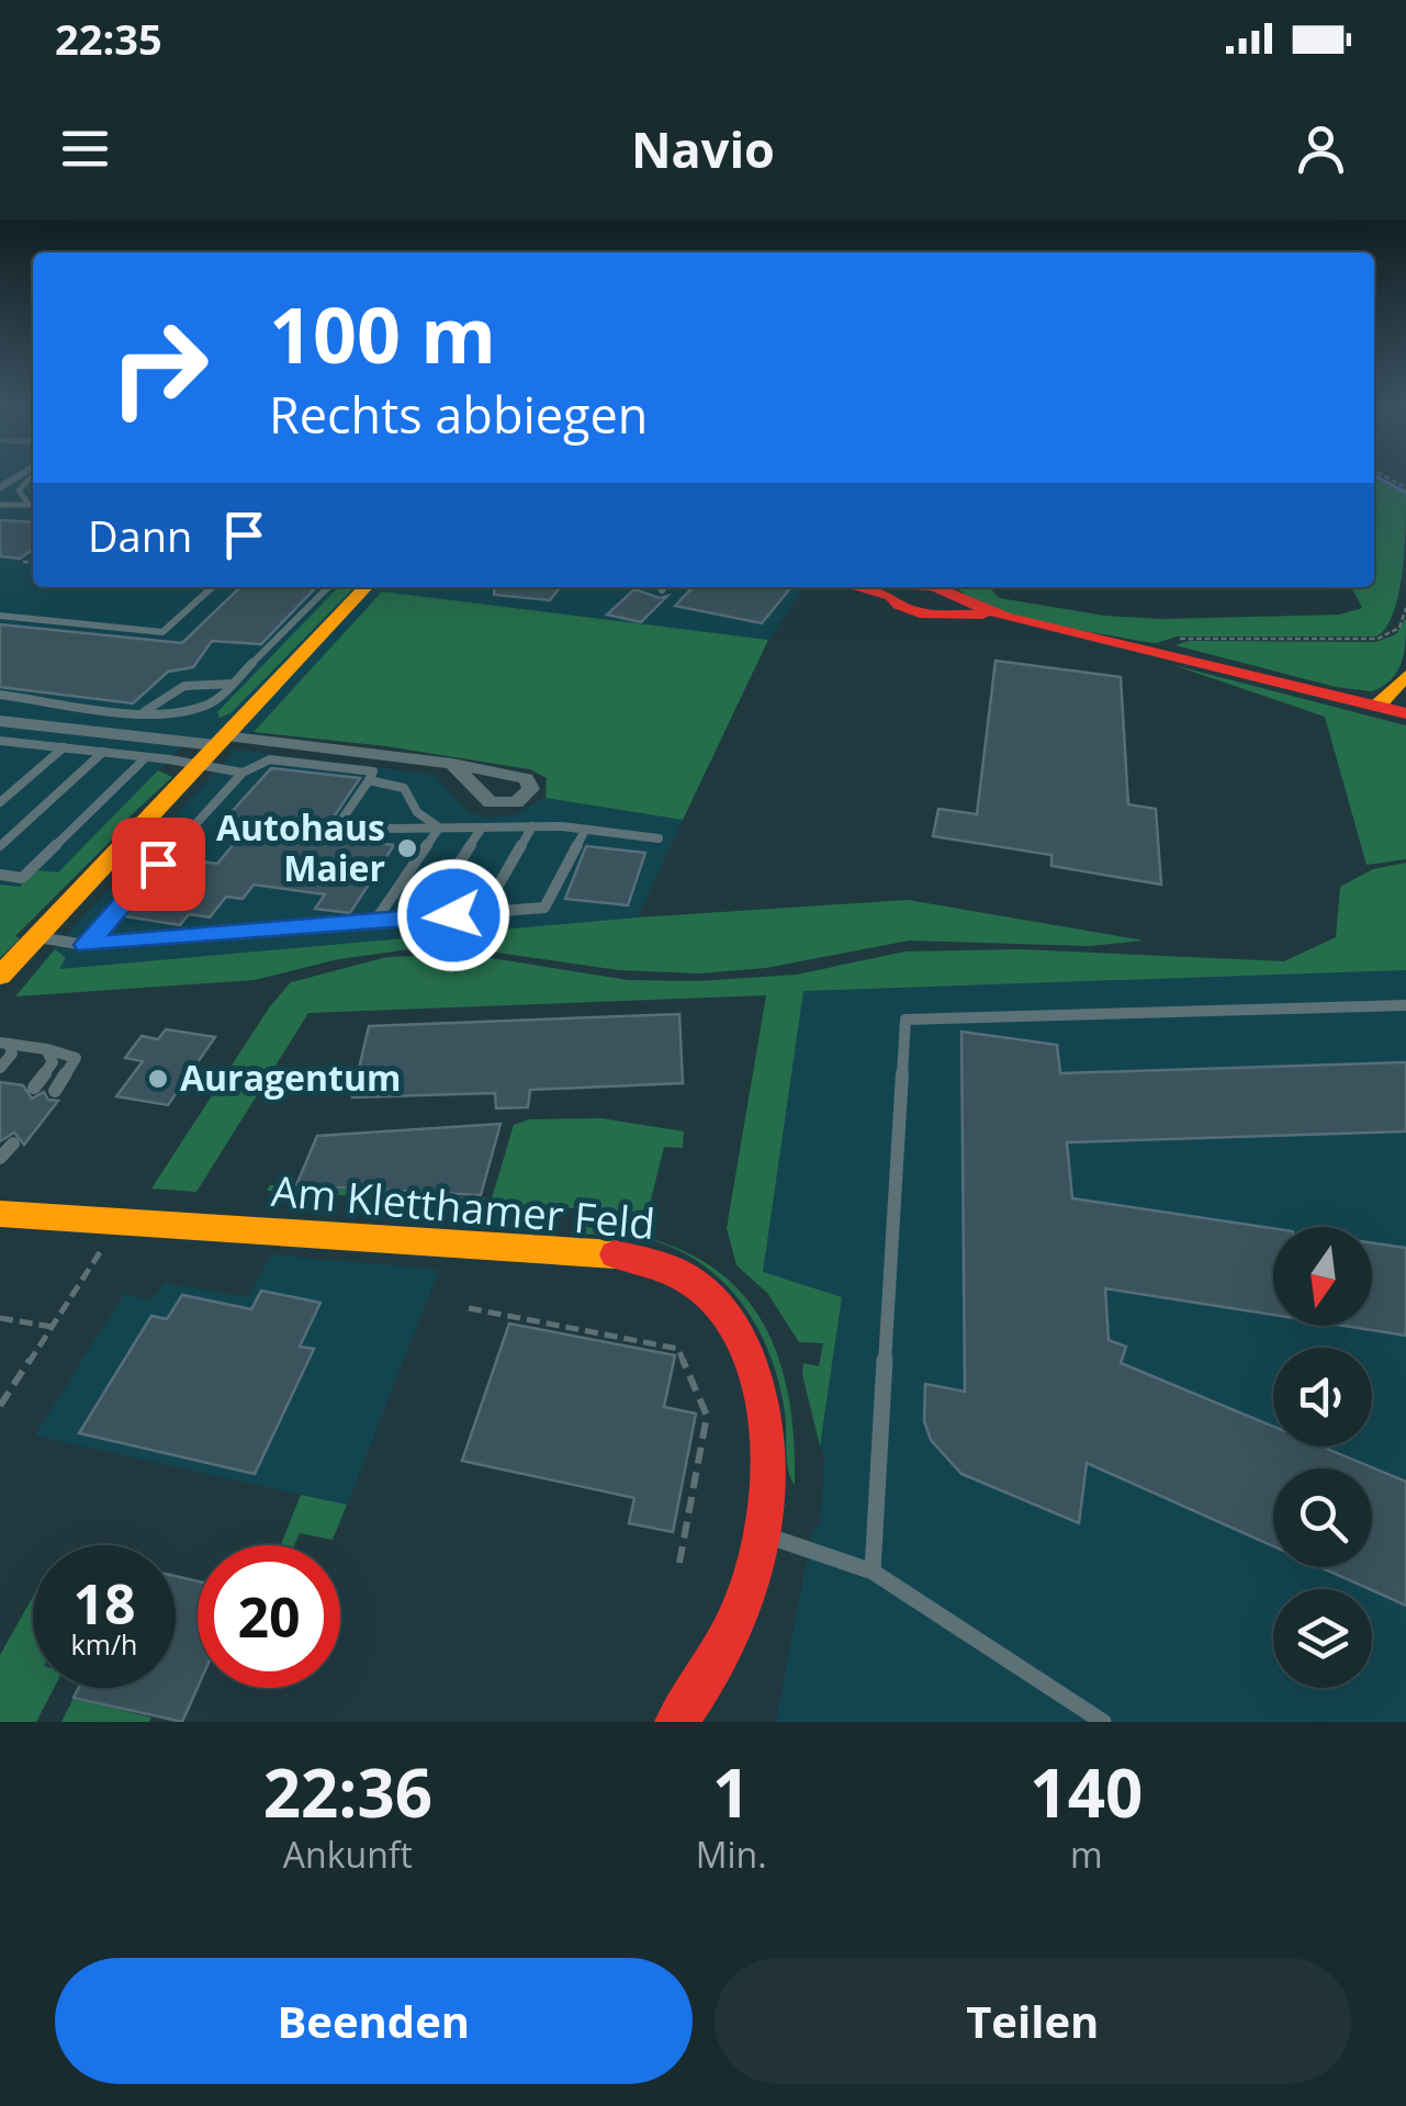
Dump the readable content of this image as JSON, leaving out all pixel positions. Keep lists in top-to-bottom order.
{
  "streets": {
    "main road": ["Am Kletthamer Feld"]
  },
  "places": ["Autohaus Maier", "Auragentum"],
  "north": "bottom",
  "page": {
    "status": "22:35",
    "header": "Navio",
    "turn": ["100 m", "Rechts abbiegen"],
    "then": "Dann",
    "speed": "18 km/h",
    "limit": "20",
    "eta": [
      "22:36",
      "Ankunft",
      "1",
      "Min.",
      "140",
      "m"
    ],
    "buttons": ["Beenden", "Teilen"]
  }
}
